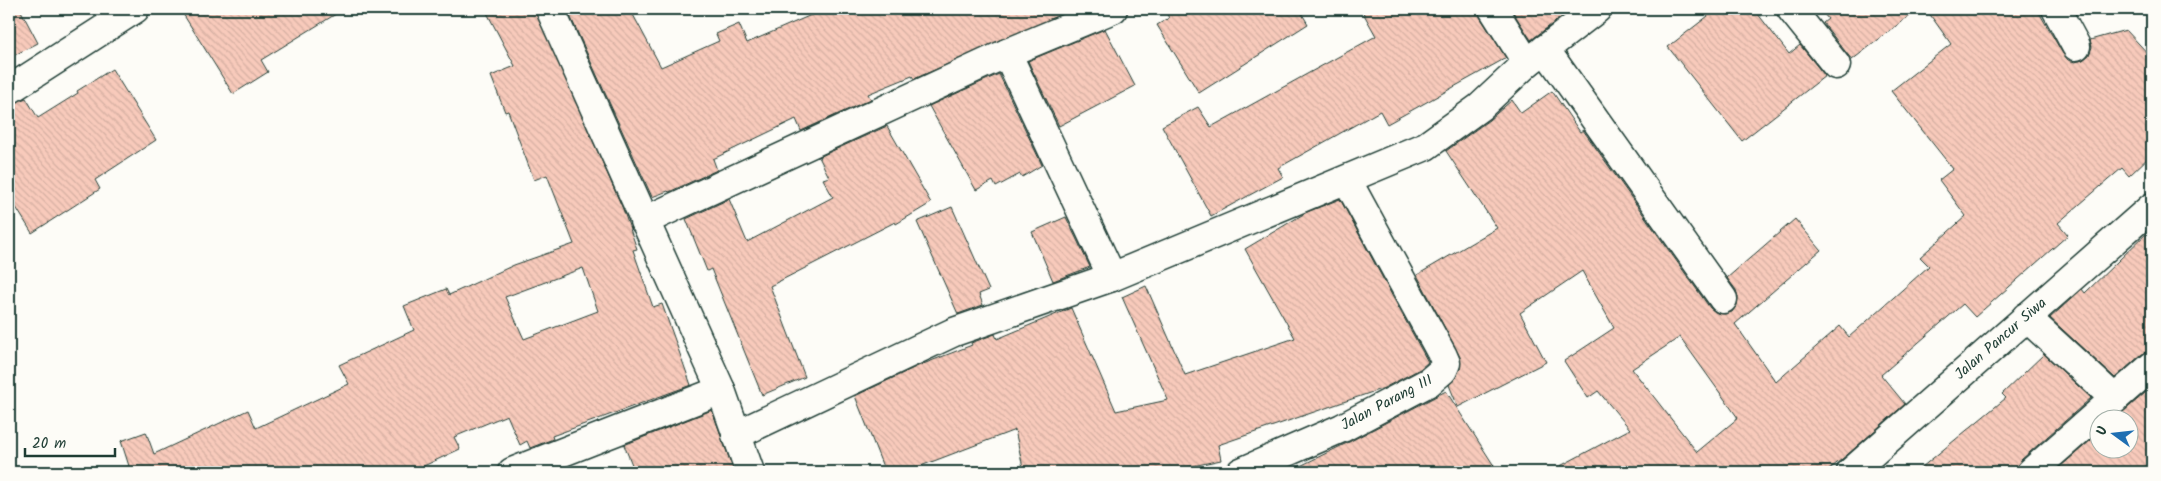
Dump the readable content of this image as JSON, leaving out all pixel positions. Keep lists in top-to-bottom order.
{
  "streets": {
    "street": ["Jalan Pancur Siwa", "Jalan Parang III"]
  },
  "scale_bar": "20 m",
  "north": "left"
}
